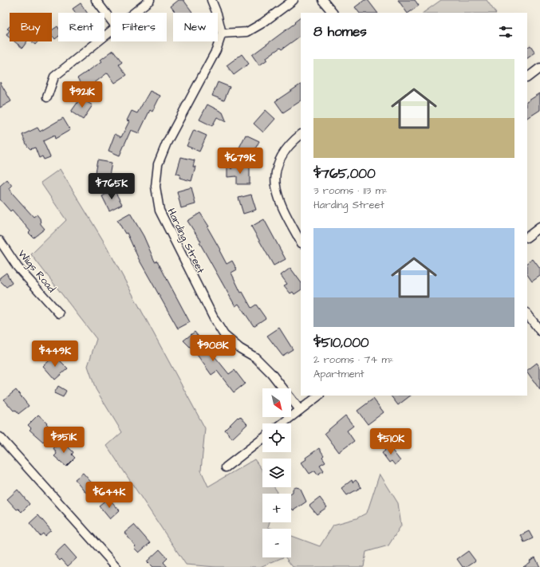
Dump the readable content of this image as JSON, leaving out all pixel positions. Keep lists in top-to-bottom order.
{
  "streets": {
    "street": ["Harding Street", "Wiigs Road"]
  },
  "north": "bottom right",
  "page": {
    "chip": [
      "Buy",
      "Rent",
      "Filters",
      "New"
    ],
    "heading": "8 homes",
    "list": [
      {
        "name": "$765,000",
        "note": "3 rooms · 113 m² · Harding Street"
      },
      {
        "name": "$510,000",
        "note": "2 rooms · 74 m² · Apartment"
      }
    ],
    "price": [
      "$921K",
      "$679K",
      "$765K",
      "$908K",
      "$449K",
      "$351K",
      "$510K",
      "$644K"
    ],
    "map_buttons": ["+", "−"]
  }
}
